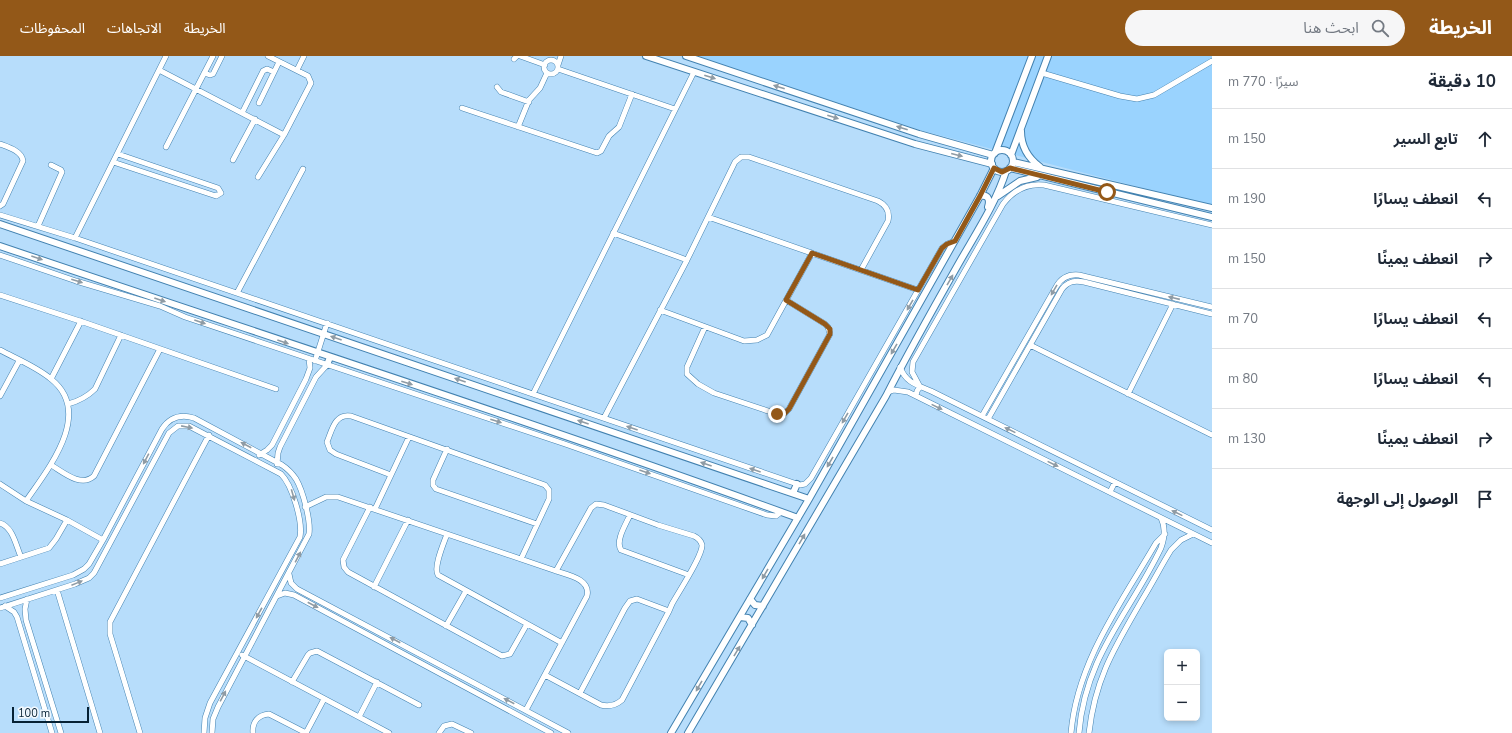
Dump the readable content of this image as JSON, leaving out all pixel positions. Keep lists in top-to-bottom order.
{
  "scale_bar": "100 m",
  "page": {
    "header": "الخريطة",
    "search": "ابحث هنا",
    "nav": ["الخريطة", "الاتجاهات", "المحفوظات"],
    "heading": ["10 دقيقة", "سيرًا · 770 m"],
    "list": [
      ["تابع السير", "150 m"],
      ["انعطف يسارًا", "190 m"],
      ["انعطف يمينًا", "150 m"],
      ["انعطف يسارًا", "70 m"],
      ["انعطف يسارًا", "80 m"],
      ["انعطف يمينًا", "130 m"],
      "الوصول إلى الوجهة"
    ],
    "map_buttons": ["+", "−"],
    "scale": "100 m"
  }
}
